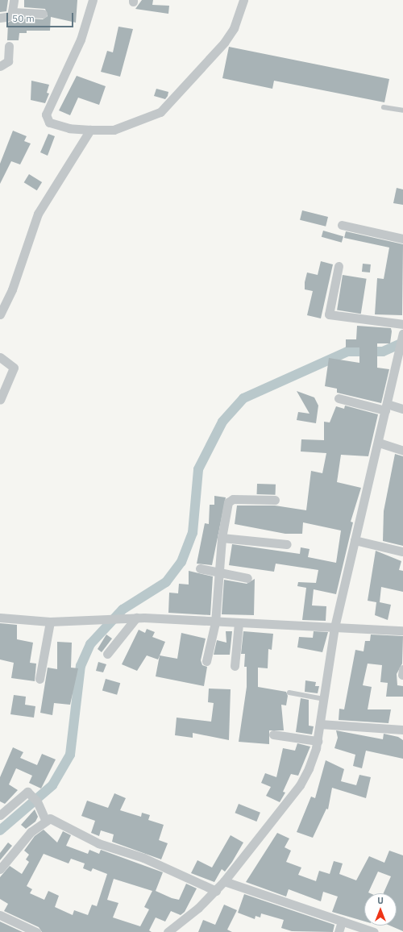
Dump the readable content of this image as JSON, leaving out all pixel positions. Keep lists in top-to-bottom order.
{
  "scale_bar": "50 m",
  "north": "top"
}
